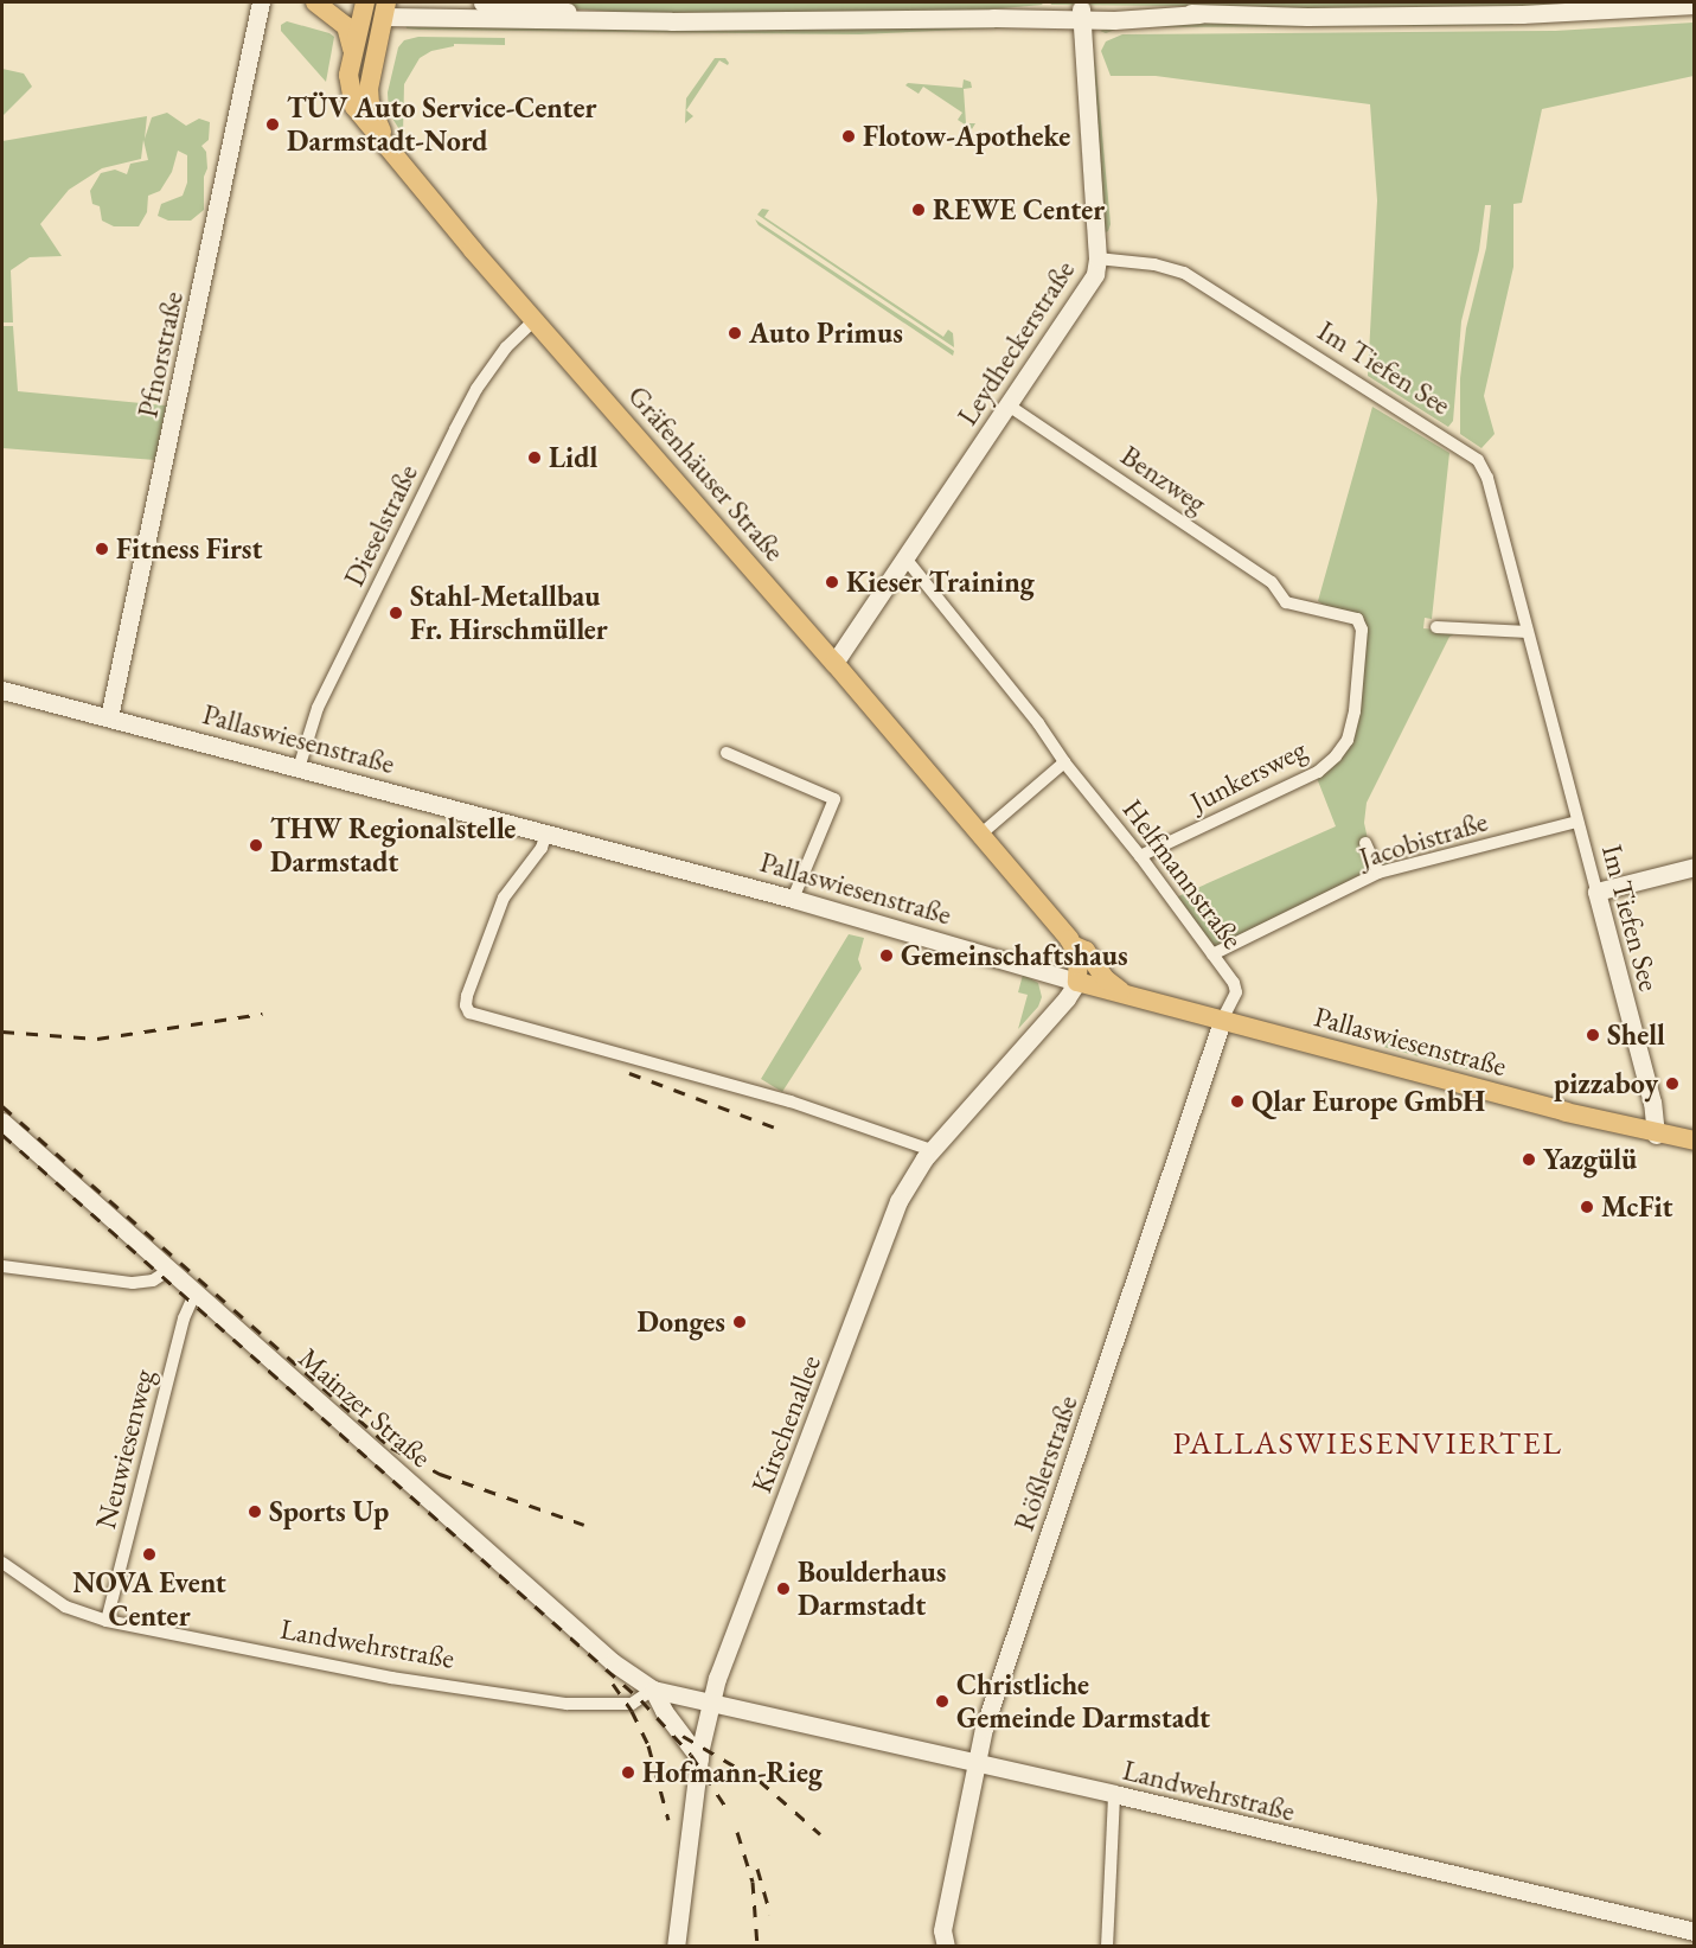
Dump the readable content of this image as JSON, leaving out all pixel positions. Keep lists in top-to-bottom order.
{
  "streets": {
    "main road": ["Gräfenhäuser Straße", "Pallaswiesenstraße"],
    "street": [
      "Leydheckerstraße",
      "Pfnorstraße",
      "Im Tiefen See",
      "Benzweg",
      "Dieselstraße",
      "Junkersweg",
      "Jacobistraße",
      "Helfmannstraße",
      "Mainzer Straße",
      "Kirschenallee",
      "Neuwiesenweg",
      "Rößlerstraße",
      "Landwehrstraße"
    ]
  },
  "crossings": [
    ["Leydheckerstraße", "Im Tiefen See"],
    ["Leydheckerstraße", "Gräfenhäuser Straße"],
    ["Leydheckerstraße", "Benzweg"],
    ["Leydheckerstraße", "Helfmannstraße"],
    ["Pfnorstraße", "Pallaswiesenstraße"],
    ["Im Tiefen See", "Pallaswiesenstraße"],
    ["Im Tiefen See", "Jacobistraße"],
    ["Gräfenhäuser Straße", "Dieselstraße"],
    ["Gräfenhäuser Straße", "Pallaswiesenstraße"],
    ["Benzweg", "Junkersweg"],
    ["Dieselstraße", "Pallaswiesenstraße"],
    ["Pallaswiesenstraße", "Helfmannstraße"],
    ["Pallaswiesenstraße", "Kirschenallee"],
    ["Pallaswiesenstraße", "Rößlerstraße"],
    ["Junkersweg", "Helfmannstraße"],
    ["Jacobistraße", "Helfmannstraße"],
    ["Helfmannstraße", "Rößlerstraße"],
    ["Mainzer Straße", "Kirschenallee"],
    ["Mainzer Straße", "Neuwiesenweg"],
    ["Mainzer Straße", "Landwehrstraße"],
    ["Kirschenallee", "Landwehrstraße"],
    ["Neuwiesenweg", "Landwehrstraße"],
    ["Rößlerstraße", "Landwehrstraße"]
  ],
  "districts": ["PALLASWIESENVIERTEL"],
  "places": [
    "TÜV Auto Service-Center Darmstadt-Nord",
    "Flotow-Apotheke",
    "REWE Center",
    "Auto Primus",
    "Lidl",
    "Fitness First",
    "Kieser Training",
    "Stahl-Metallbau Fr. Hirschmüller",
    "THW Regionalstelle Darmstadt",
    "Gemeinschaftshaus",
    "Shell",
    "pizzaboy",
    "Qlar Europe GmbH",
    "Yazgülü",
    "McFit",
    "Donges",
    "Sports Up",
    "NOVA Event Center",
    "Boulderhaus Darmstadt",
    "Christliche Gemeinde Darmstadt",
    "Hofmann-Rieg"
  ]
}
